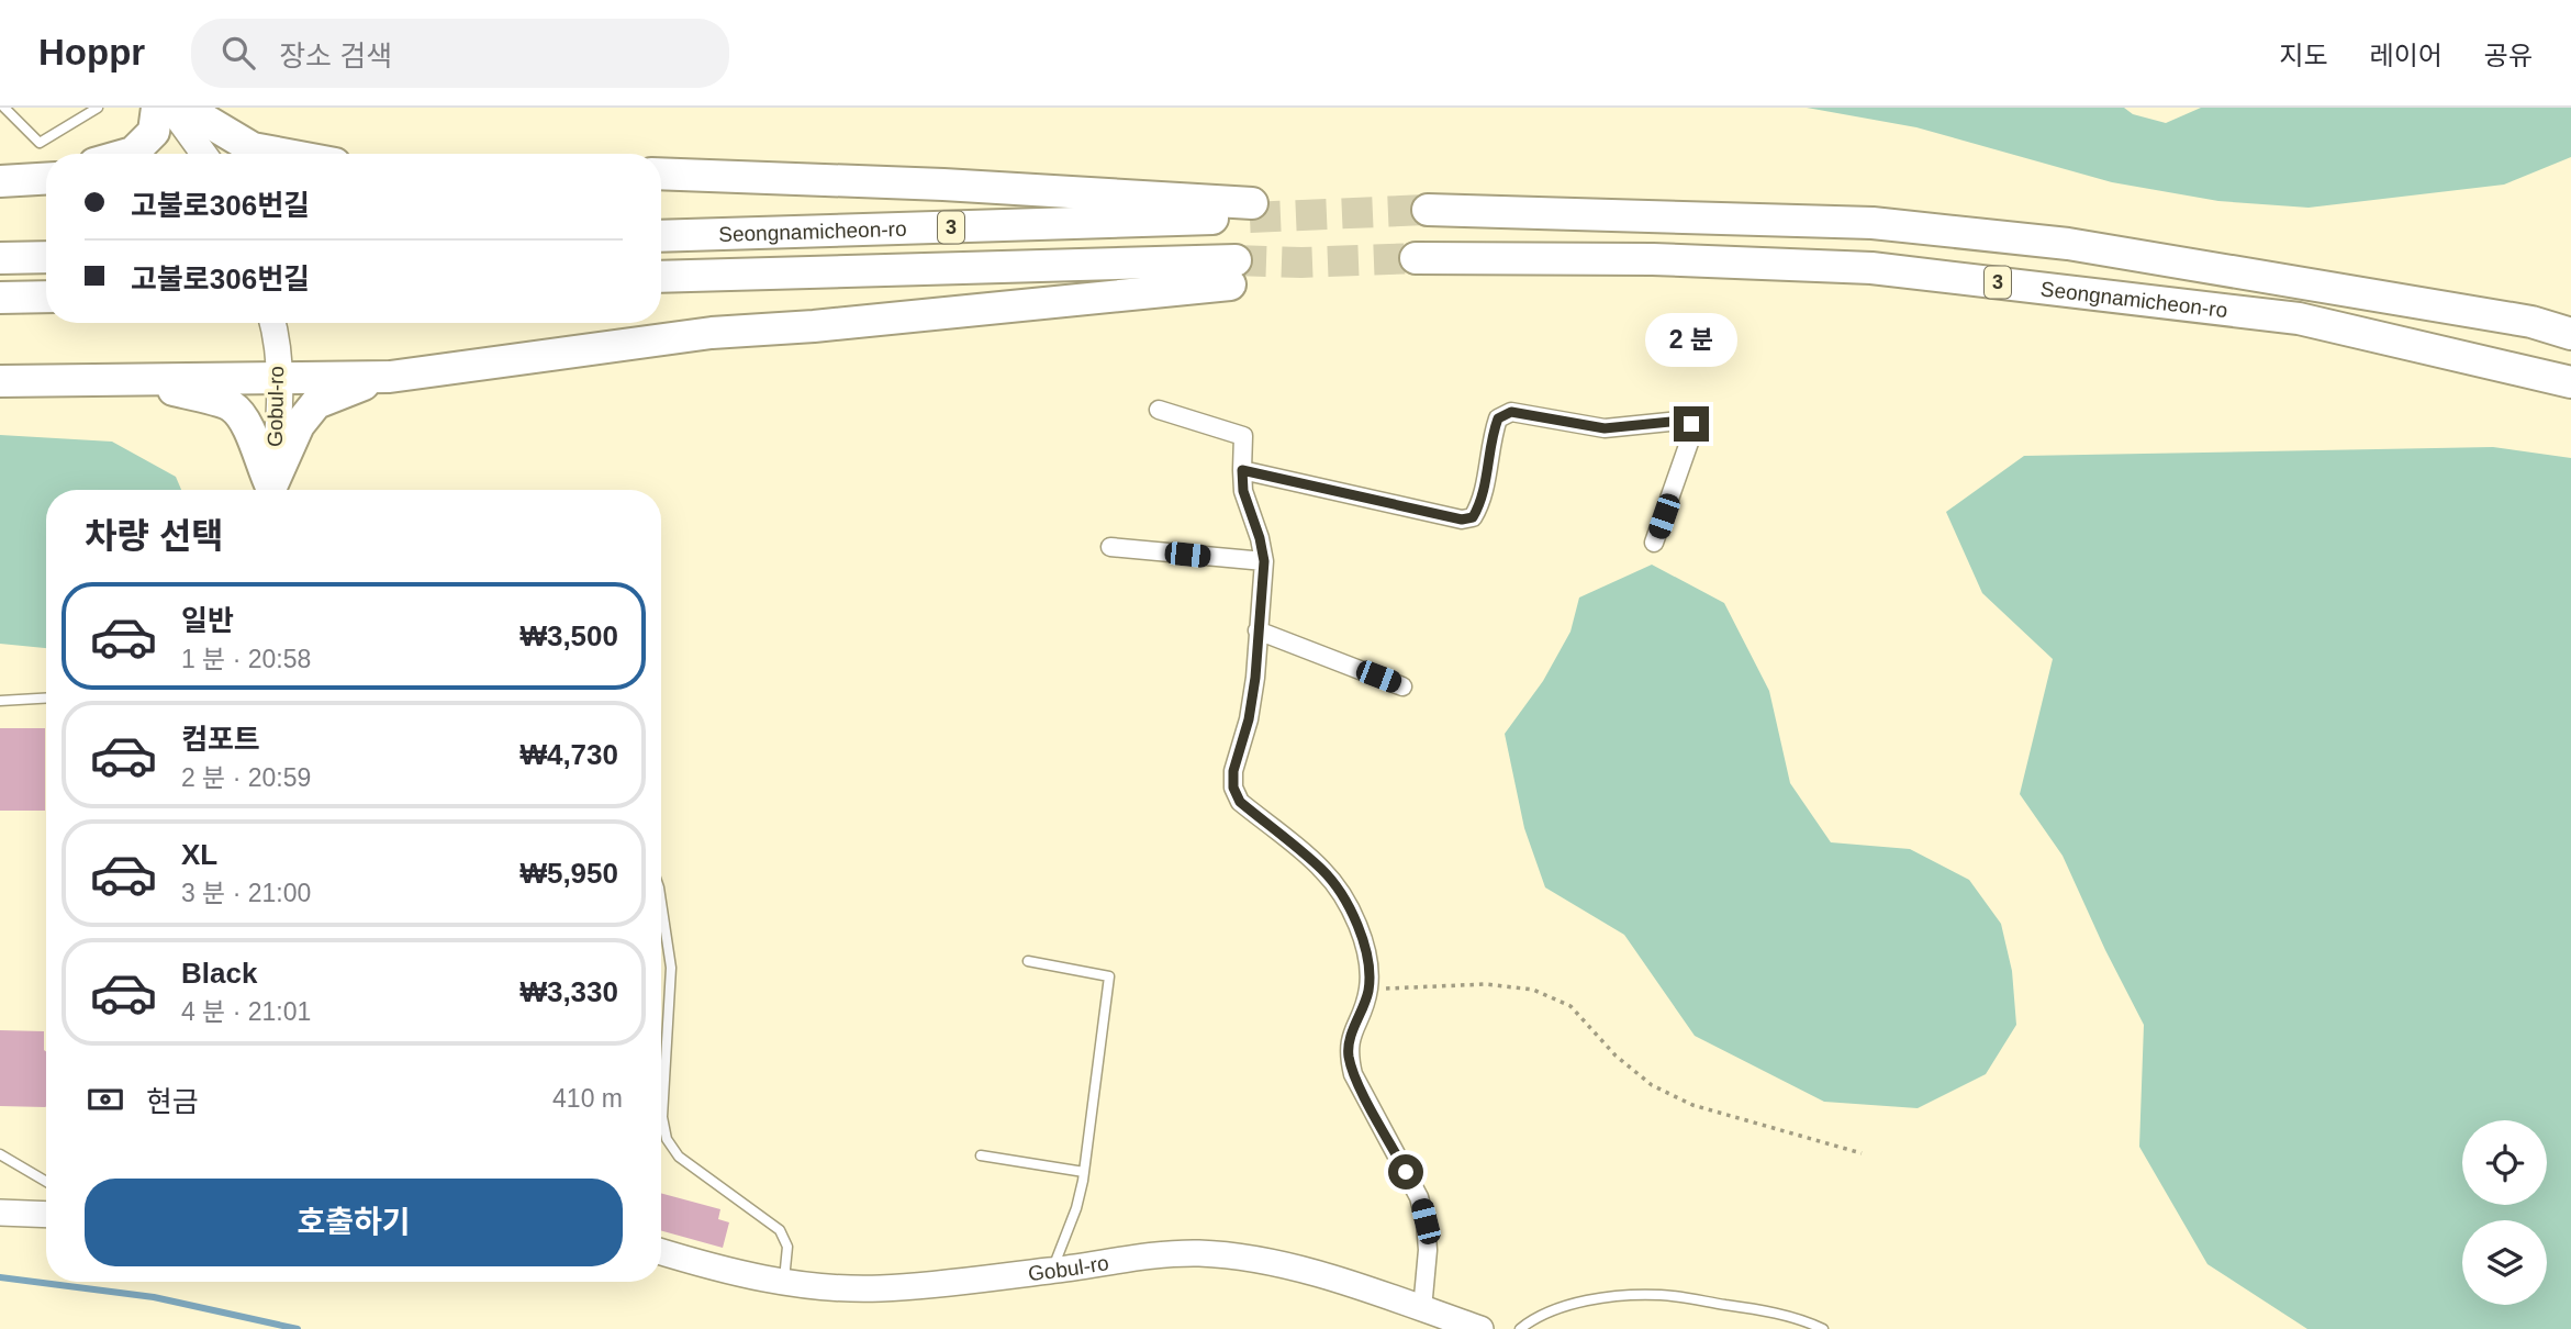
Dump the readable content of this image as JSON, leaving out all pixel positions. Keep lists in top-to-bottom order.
{
  "streets": {
    "highway": ["3", "Seongnamicheon-ro"],
    "street": ["Gobul-ro"]
  },
  "page": {
    "header": "Hoppr",
    "search": "장소 검색",
    "nav": ["지도", "레이어", "공유"],
    "banner": ["고불로306번길", "고불로306번길"],
    "bubble": "2 분",
    "heading": "차량 선택",
    "list": [
      {
        "name": "일반",
        "note": "1 분 · 20:58",
        "value": "₩3,500"
      },
      {
        "name": "컴포트",
        "note": "2 분 · 20:59",
        "value": "₩4,730"
      },
      {
        "name": "XL",
        "note": "3 분 · 21:00",
        "value": "₩5,950"
      },
      {
        "name": "Black",
        "note": "4 분 · 21:01",
        "value": "₩3,330"
      }
    ],
    "pay": ["현금", "410 m"],
    "buttons": "호출하기"
  }
}
